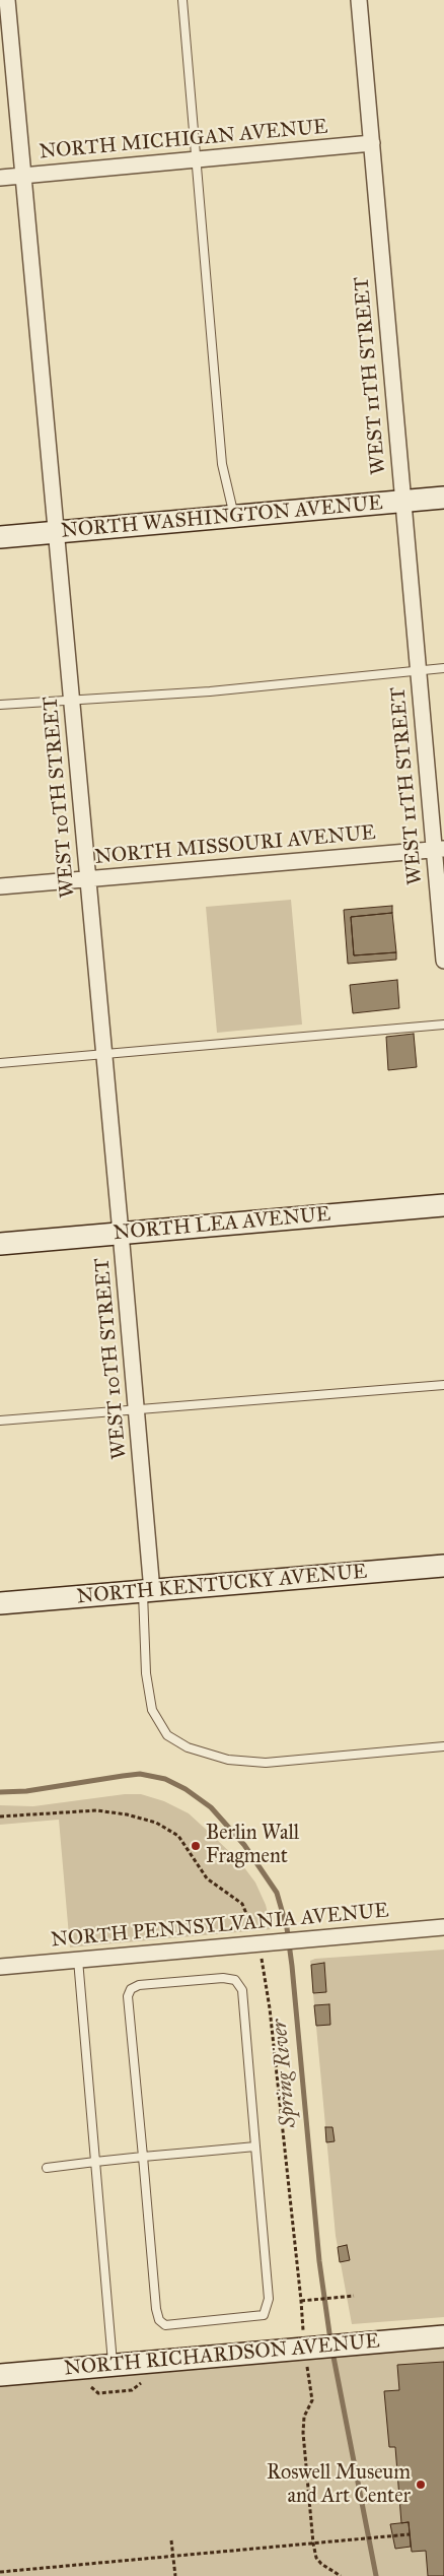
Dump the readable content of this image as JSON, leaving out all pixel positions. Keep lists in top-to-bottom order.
{
  "streets": {
    "street": [
      "NORTH MICHIGAN AVENUE",
      "WEST 11TH STREET",
      "NORTH WASHINGTON AVENUE",
      "WEST 10TH STREET",
      "NORTH MISSOURI AVENUE",
      "NORTH LEA AVENUE",
      "NORTH KENTUCKY AVENUE",
      "NORTH PENNSYLVANIA AVENUE",
      "NORTH RICHARDSON AVENUE"
    ]
  },
  "crossings": [
    ["NORTH MICHIGAN AVENUE", "WEST 11TH STREET"],
    ["NORTH MICHIGAN AVENUE", "WEST 10TH STREET"],
    ["WEST 11TH STREET", "NORTH WASHINGTON AVENUE"],
    ["WEST 11TH STREET", "NORTH MISSOURI AVENUE"],
    ["NORTH WASHINGTON AVENUE", "WEST 10TH STREET"],
    ["WEST 10TH STREET", "NORTH MISSOURI AVENUE"],
    ["WEST 10TH STREET", "NORTH LEA AVENUE"],
    ["WEST 10TH STREET", "NORTH KENTUCKY AVENUE"]
  ],
  "water": ["Spring River"],
  "places": ["Berlin Wall Fragment", "Roswell Museum and Art Center"]
}
